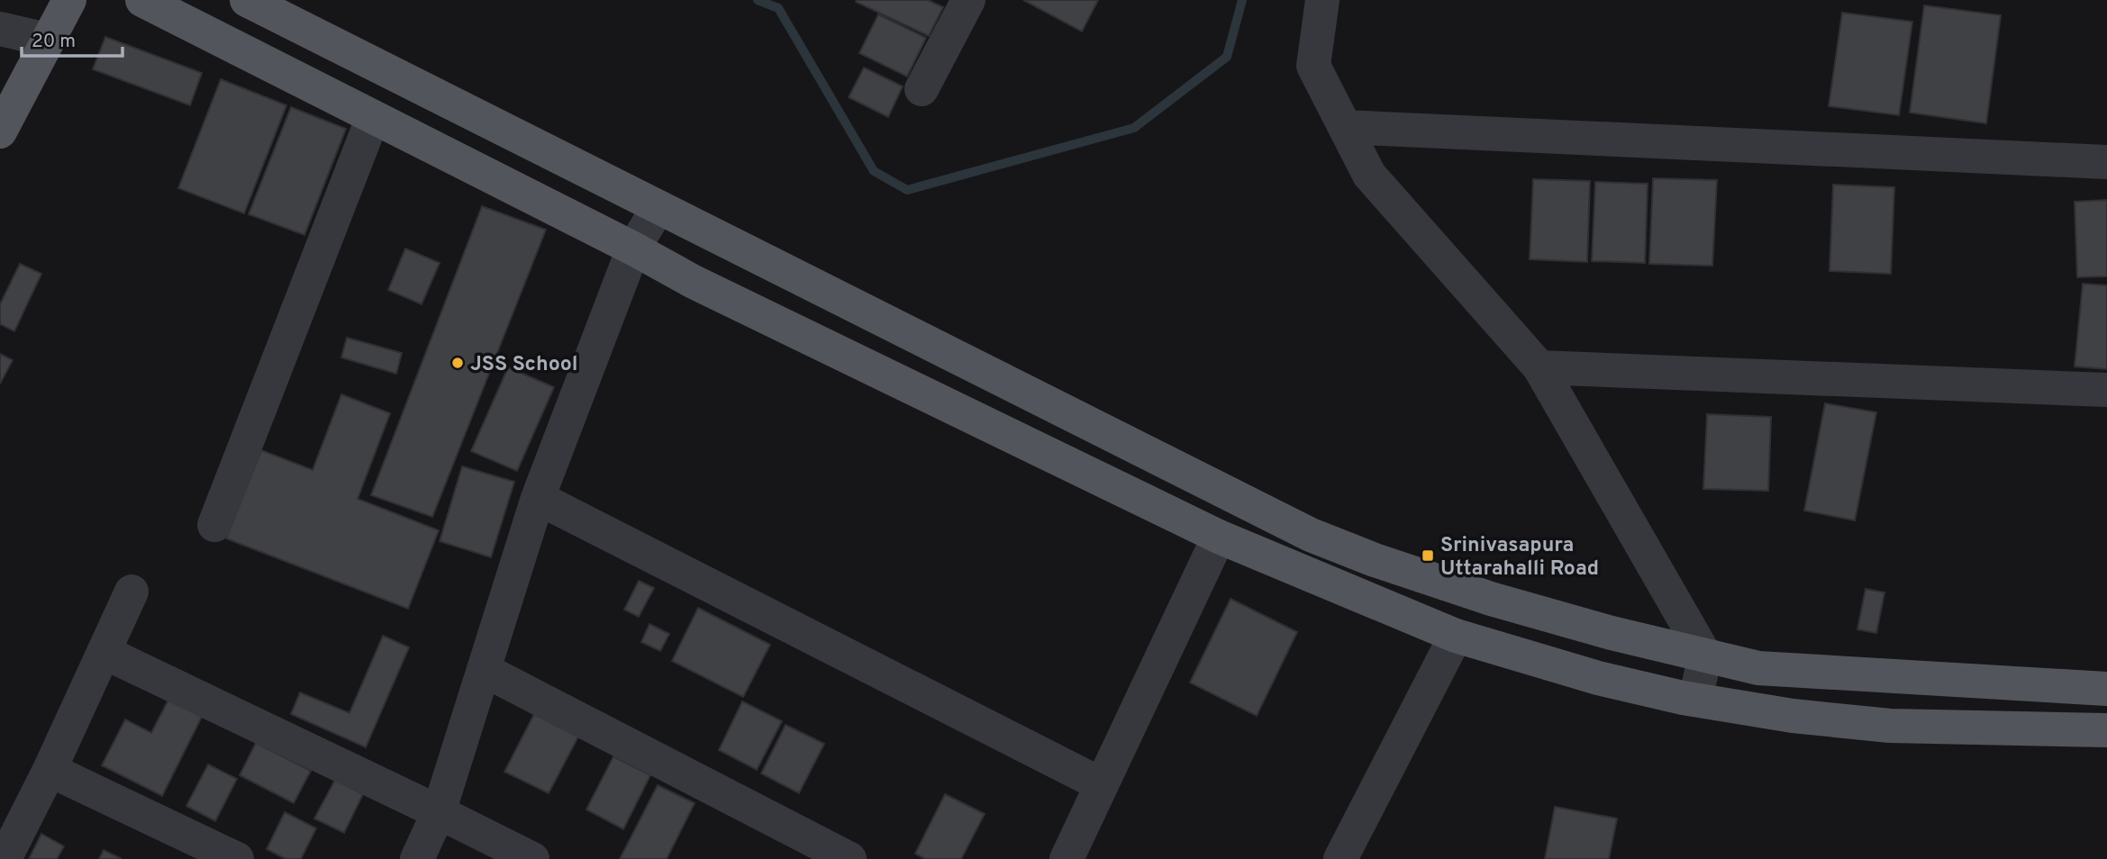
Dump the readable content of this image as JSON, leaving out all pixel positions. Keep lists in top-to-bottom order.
{
  "places": {
    "other": ["JSS School"],
    "transit": ["Srinivasapura Uttarahalli Road"]
  },
  "scale_bar": "20 m"
}
